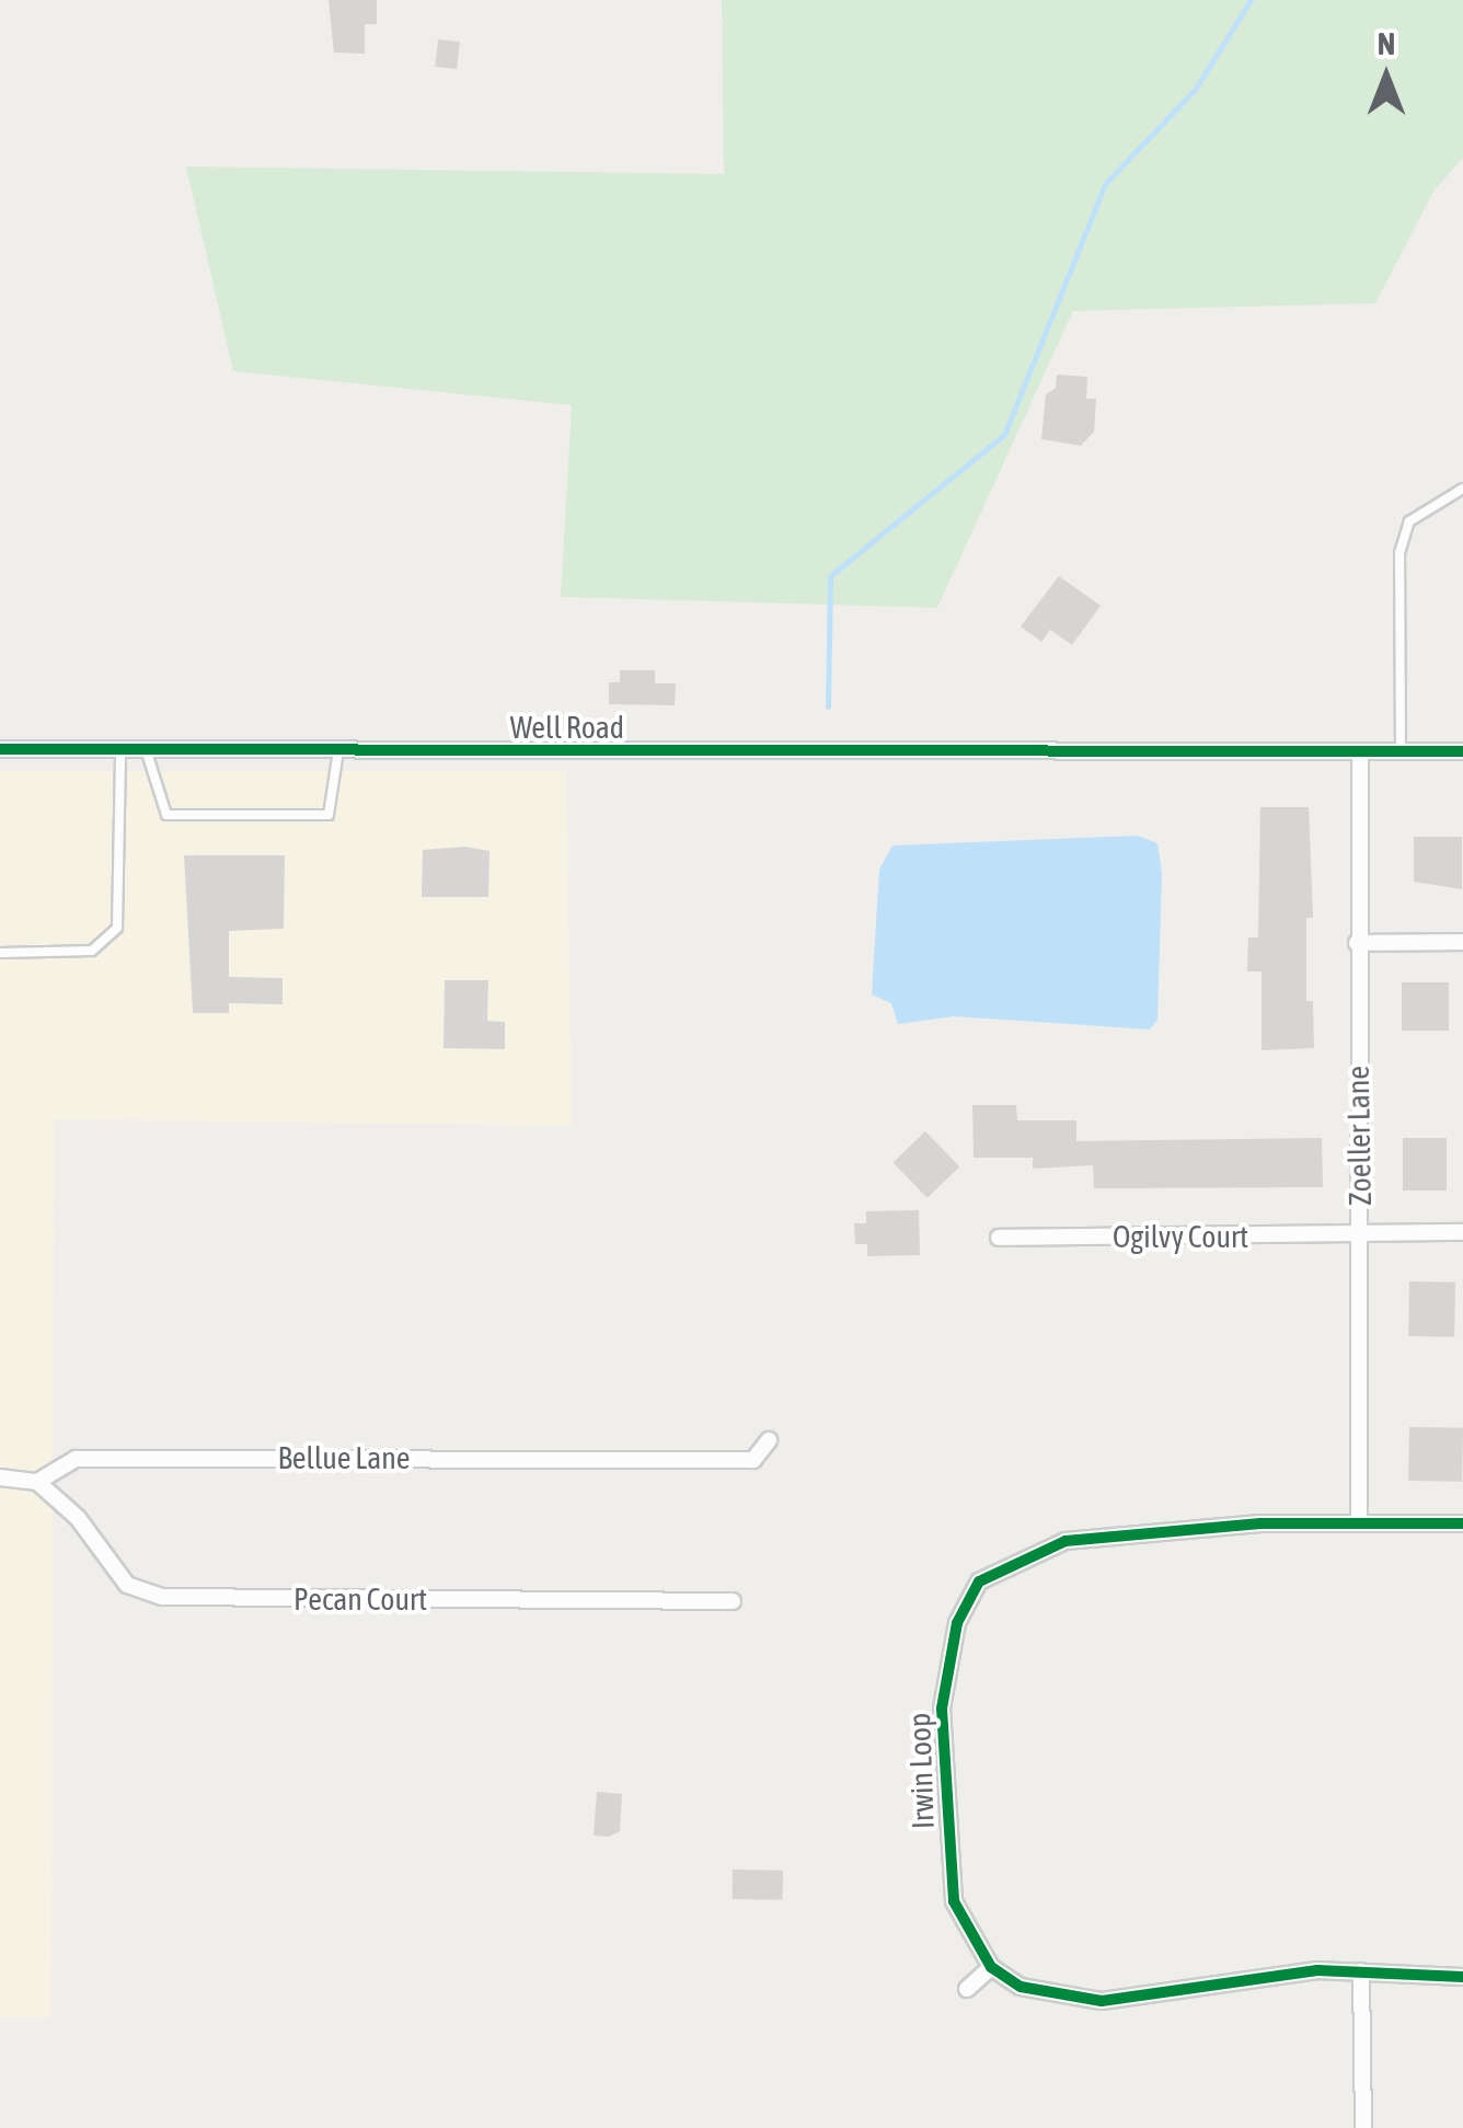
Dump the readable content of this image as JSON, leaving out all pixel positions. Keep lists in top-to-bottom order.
{
  "streets": {
    "street": [
      "Well Road",
      "Zoeller Lane",
      "Ogilvy Court",
      "Bellue Lane",
      "Pecan Court",
      "Irwin Loop"
    ]
  },
  "crossings": [
    ["Well Road", "Zoeller Lane"],
    ["Zoeller Lane", "Ogilvy Court"],
    ["Zoeller Lane", "Irwin Loop"],
    ["Bellue Lane", "Pecan Court"]
  ],
  "north": "top"
}
